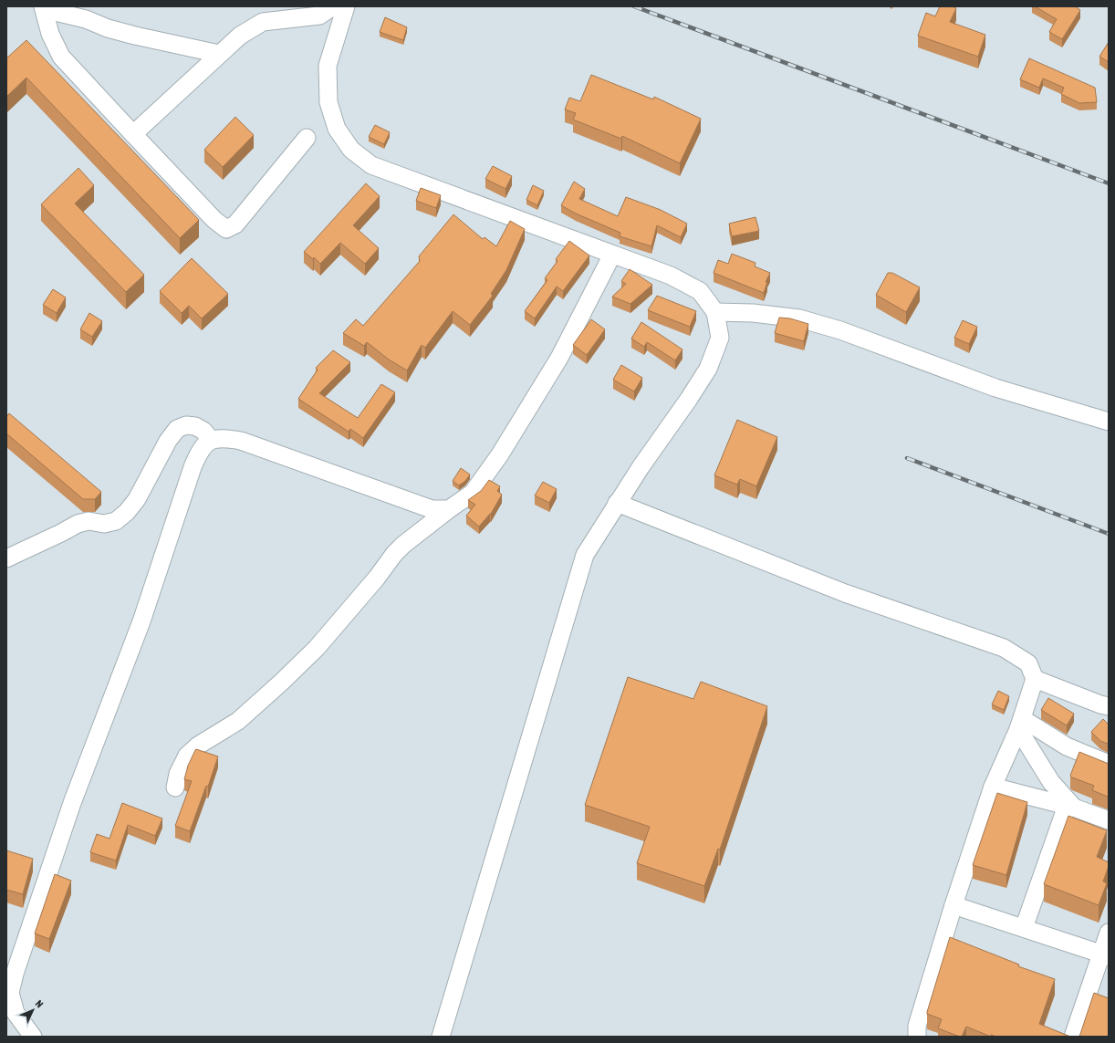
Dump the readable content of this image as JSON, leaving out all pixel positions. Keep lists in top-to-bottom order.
{
  "north": "top right"
}
